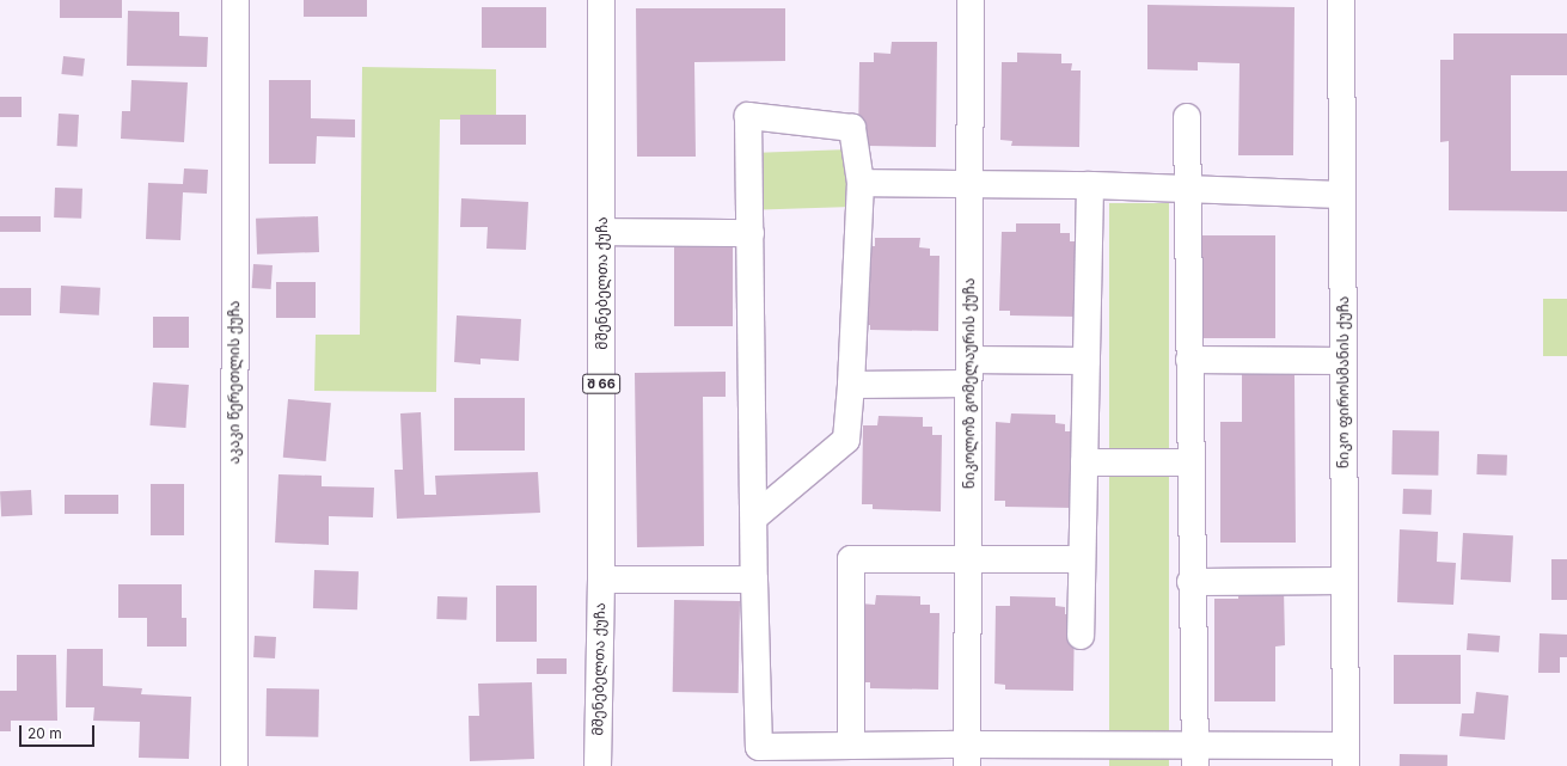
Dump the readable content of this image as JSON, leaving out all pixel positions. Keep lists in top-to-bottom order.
{
  "streets": {
    "street": [
      "მშენებელთა ქუჩა",
      "აკაკი წერეთლის ქუჩა",
      "ნიკო ფიროსმანის ქუჩა",
      "შ 66",
      "ნიკოლოზ გომელაურის ქუჩა"
    ]
  },
  "scale_bar": "20 m"
}
